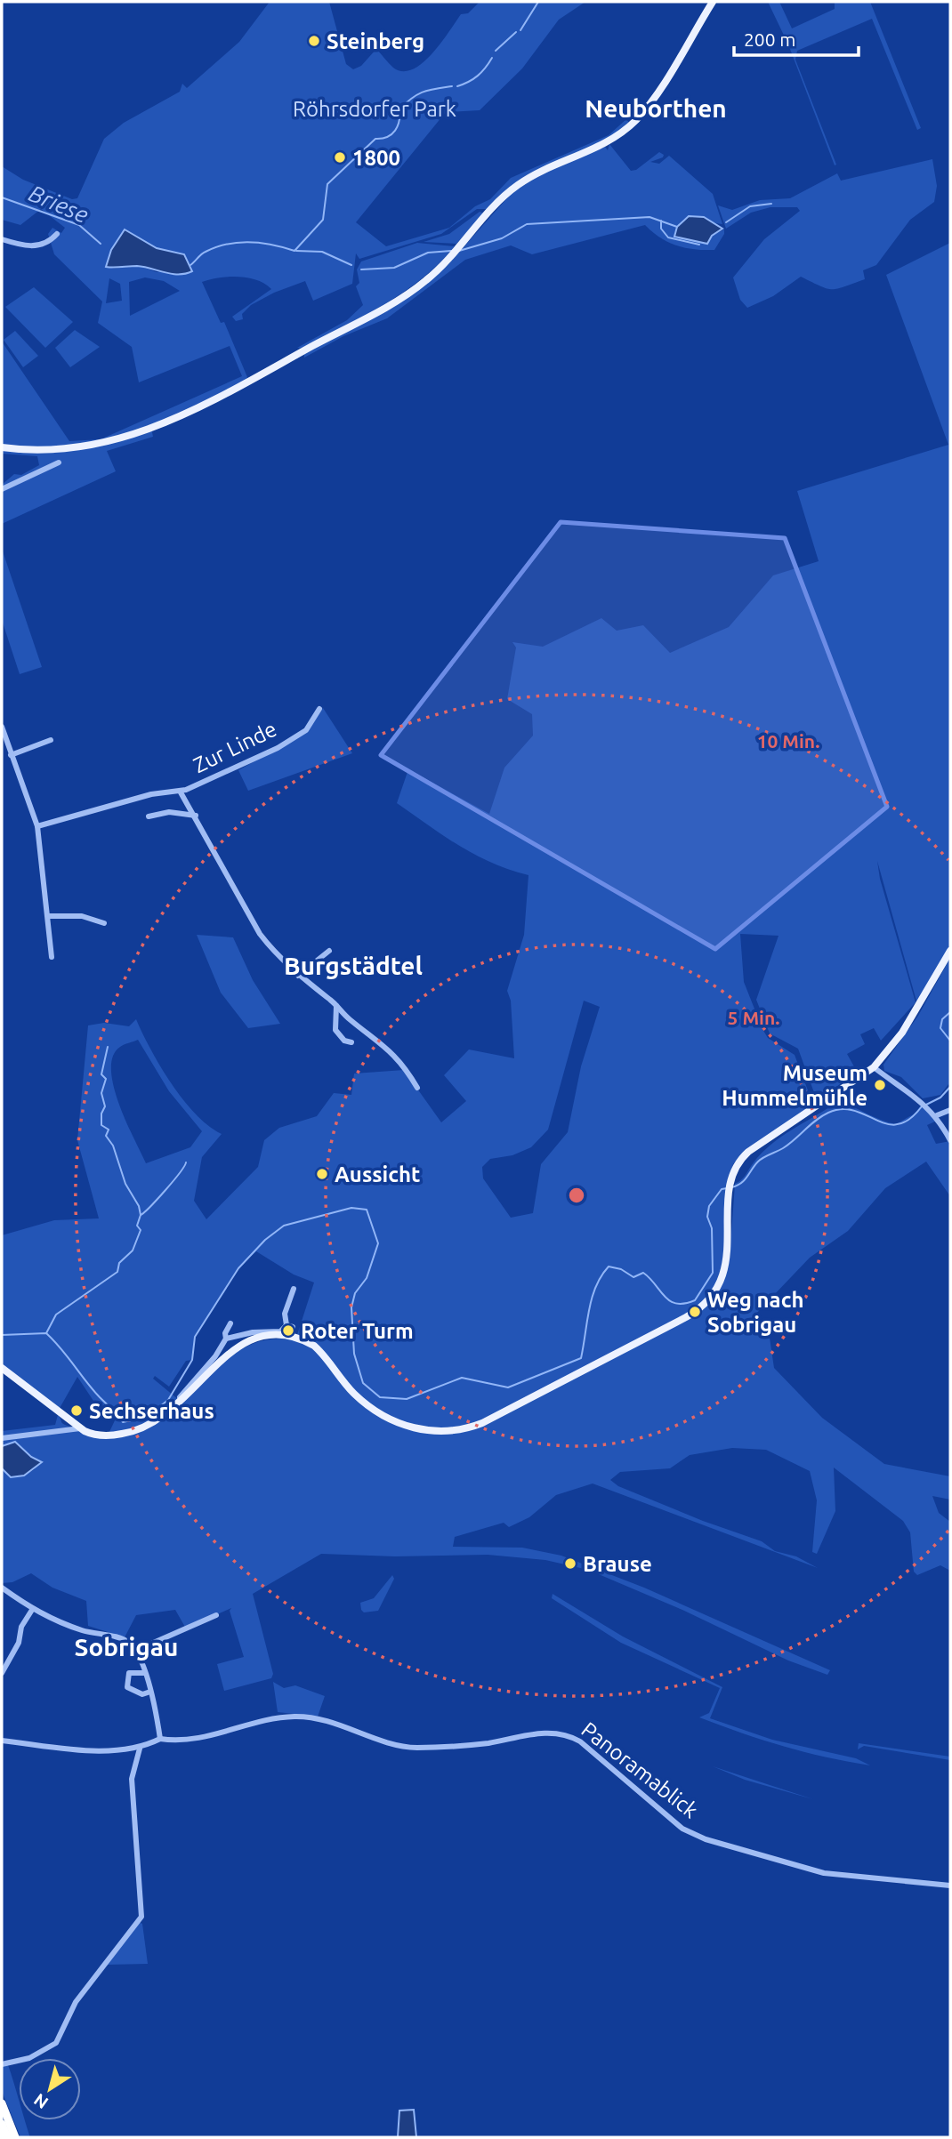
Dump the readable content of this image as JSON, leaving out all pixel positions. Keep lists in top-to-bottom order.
{
  "streets": {
    "street": ["Zur Linde", "Panoramablick"]
  },
  "districts": ["Neuborthen", "Burgstädtel", "Sobrigau"],
  "water": ["Briese"],
  "parks": ["Röhrsdorfer Park"],
  "places": [
    "Steinberg",
    "1800",
    "Museum Hummelmühle",
    "Aussicht",
    "Weg nach Sobrigau",
    "Roter Turm",
    "Sechserhaus",
    "Brause"
  ],
  "scale_bar": "200 m",
  "north": "bottom left",
  "rings": ["10 Min.", "5 Min."]
}
